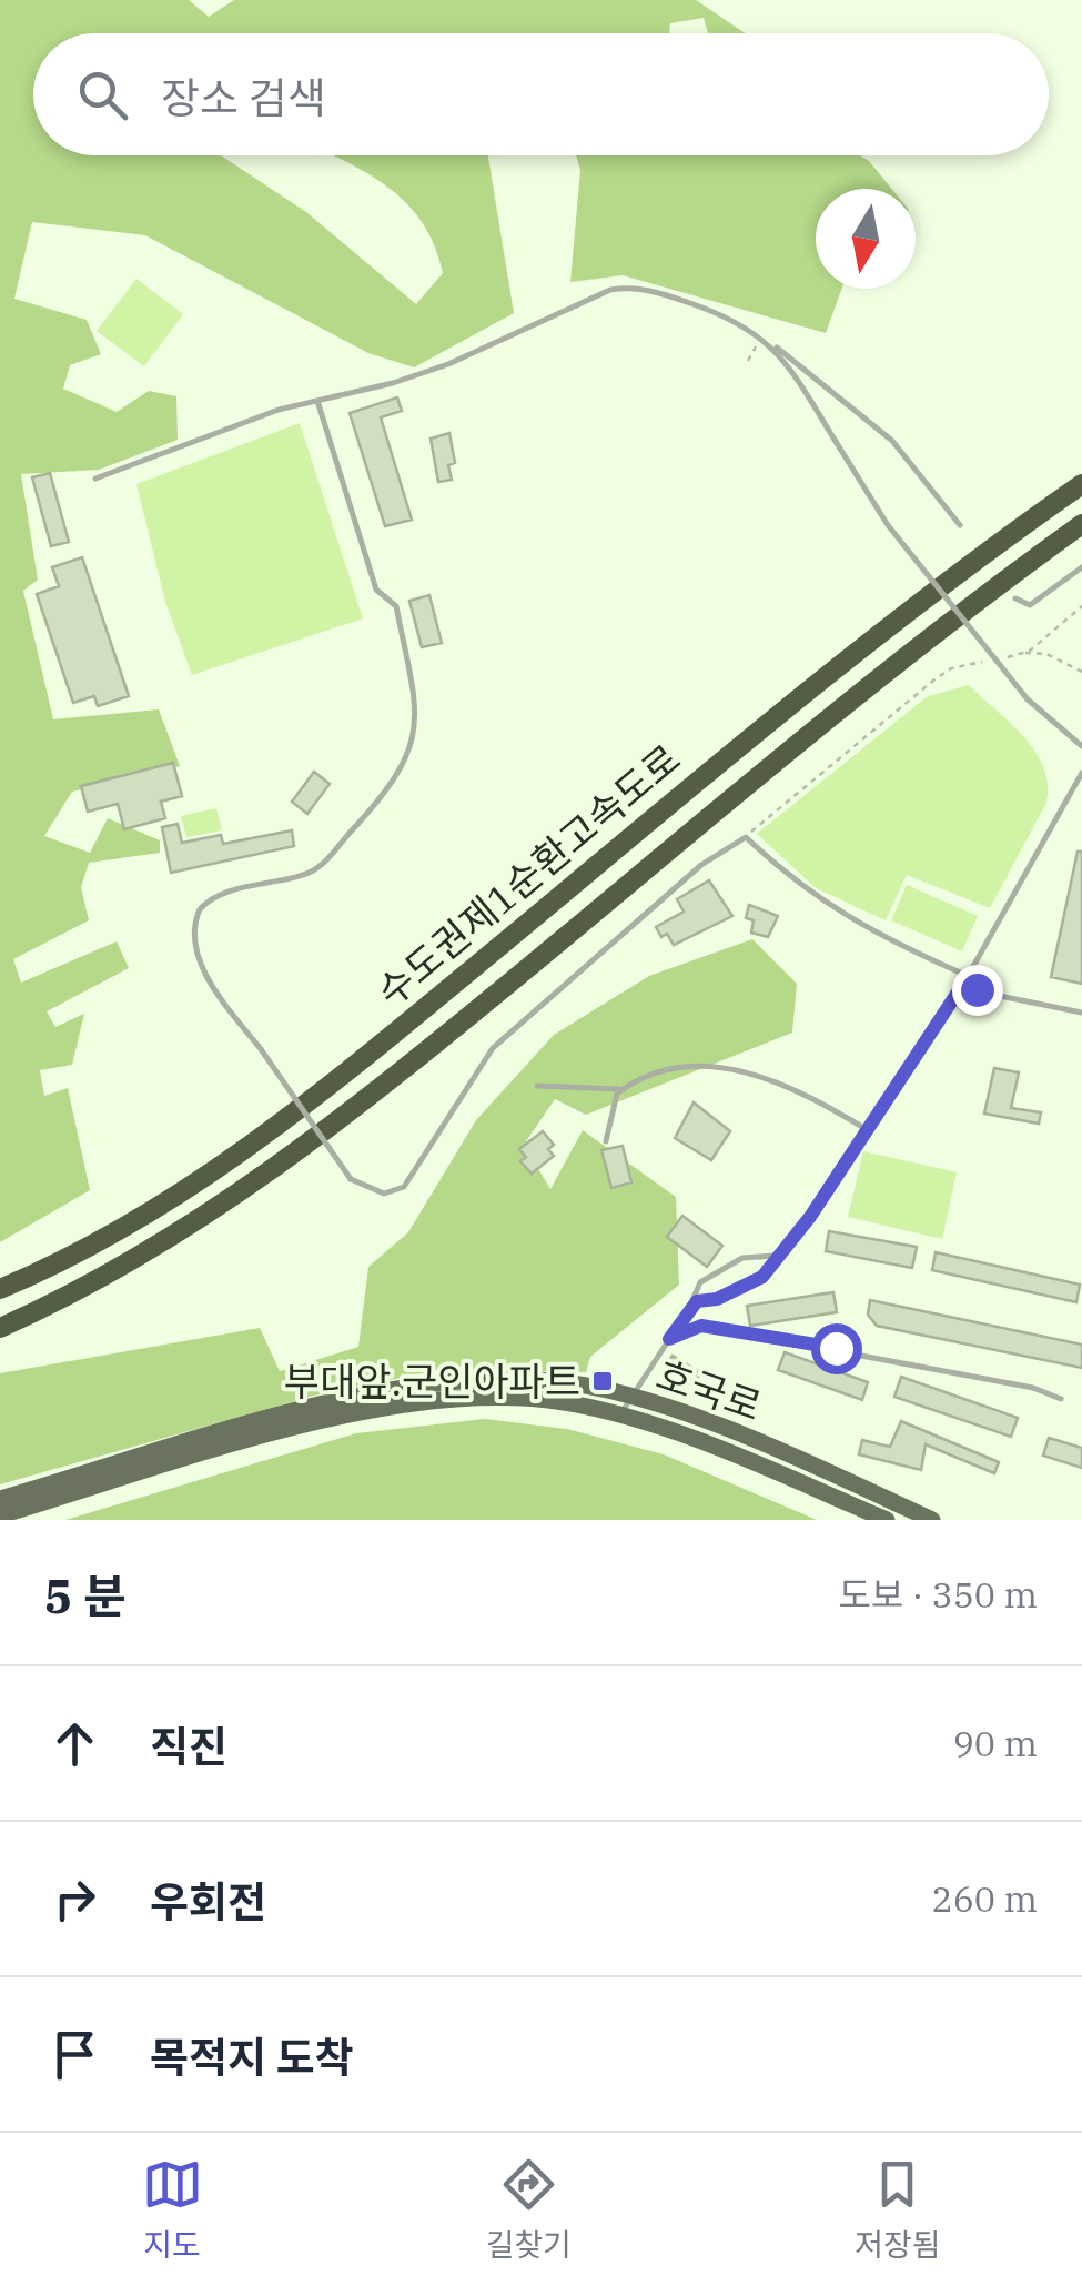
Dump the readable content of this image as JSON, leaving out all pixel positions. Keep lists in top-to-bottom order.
{
  "streets": {
    "highway": ["수도권제1순환고속도로"],
    "main road": ["호국로"]
  },
  "places": {
    "transit": ["부대앞.군인아파트"]
  },
  "north": "bottom",
  "page": {
    "search": "장소 검색",
    "heading": ["5 분", "도보 · 350 m"],
    "list": [
      ["직진", "90 m"],
      ["우회전", "260 m"],
      "목적지 도착"
    ],
    "nav": ["지도", "길찾기", "저장됨"]
  }
}
